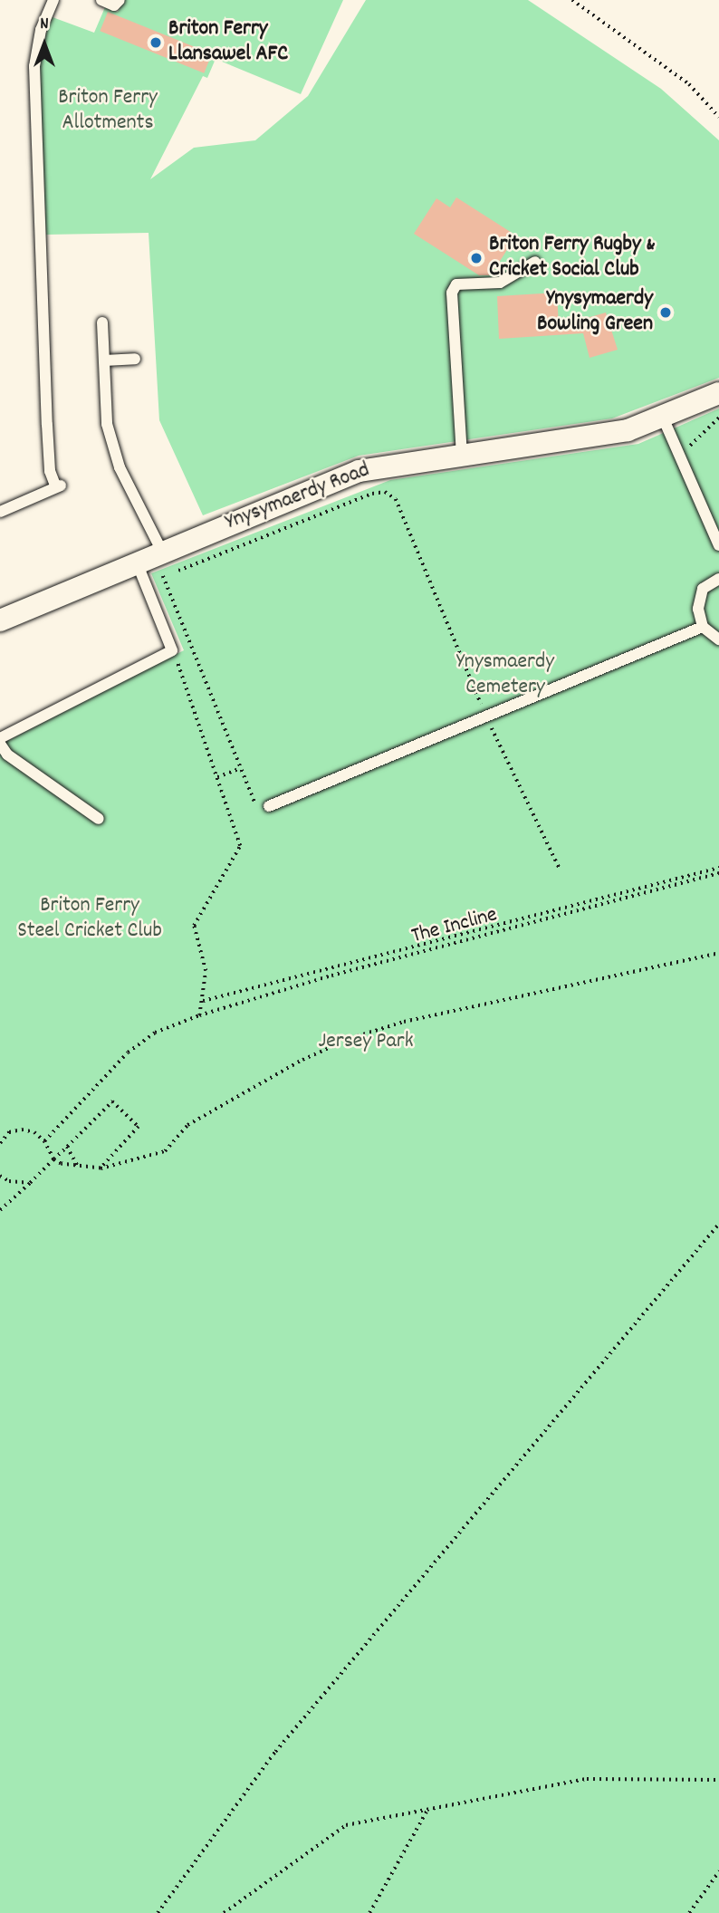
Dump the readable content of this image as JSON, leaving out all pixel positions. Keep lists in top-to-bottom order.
{
  "streets": {
    "street": ["Ynysymaerdy Road"],
    "path": ["The Incline"]
  },
  "parks": [
    "Briton Ferry Allotments",
    "Ynysmaerdy Cemetery",
    "Briton Ferry Steel Cricket Club",
    "Jersey Park"
  ],
  "places": ["Briton Ferry Llansawel AFC", "Briton Ferry Rugby & Cricket Social Club", "Ynysymaerdy Bowling Green"],
  "north": "top"
}
